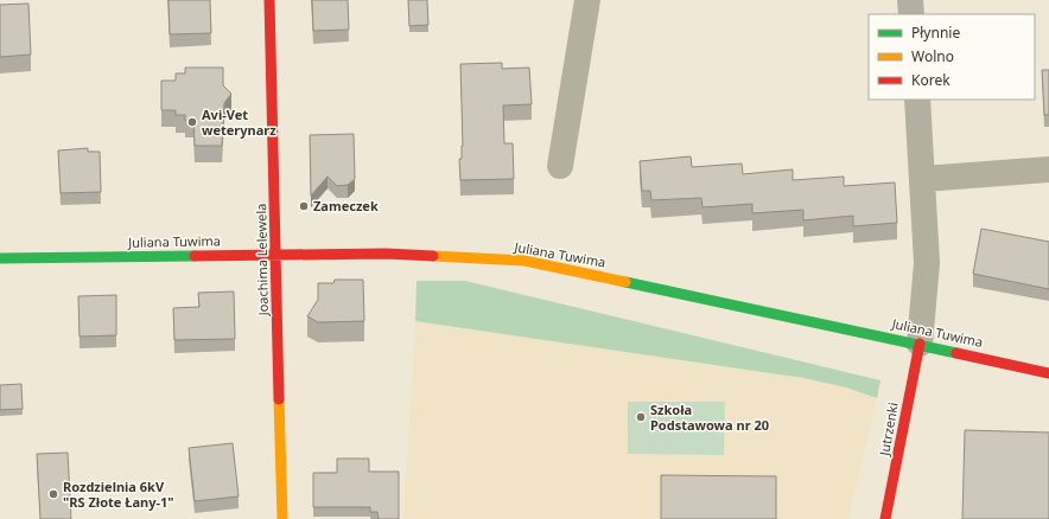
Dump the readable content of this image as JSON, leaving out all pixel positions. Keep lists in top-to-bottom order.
{
  "streets": {
    "street": ["Juliana Tuwima", "Joachima Lelewela", "Jutrzenki"]
  },
  "crossings": [
    ["Juliana Tuwima", "Joachima Lelewela"],
    ["Juliana Tuwima", "Jutrzenki"]
  ],
  "places": [
    "Avi-Vet weterynarz",
    "Zameczek",
    "Szkoła Podstawowa nr 20",
    "Rozdzielnia 6kV \"RS Złote Łany-1\""
  ],
  "legend": ["Płynnie", "Wolno", "Korek"]
}
